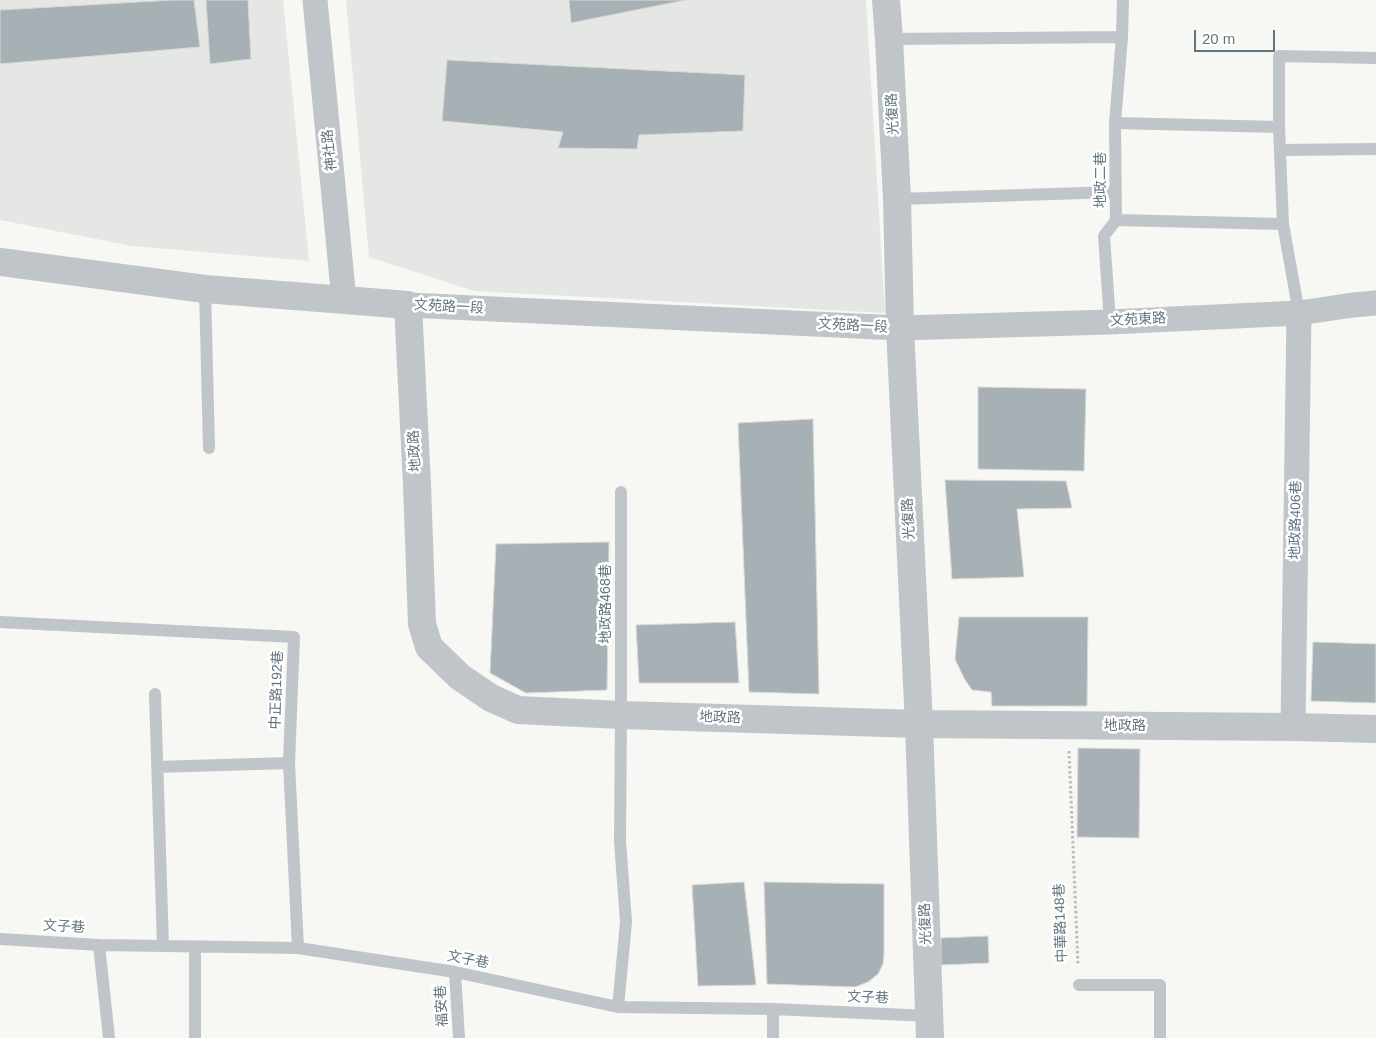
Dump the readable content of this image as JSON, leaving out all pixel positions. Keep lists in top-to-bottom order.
{
  "streets": {
    "street": [
      "光復路",
      "神社路",
      "文苑路一段",
      "文苑東路",
      "地政路",
      "地政路406巷"
    ],
    "lane": [
      "地政二巷",
      "地政路468巷",
      "中正路192巷",
      "文子巷",
      "福安巷"
    ],
    "path": ["中華路148巷"]
  },
  "crossings": [
    ["光復路", "文苑路一段"],
    ["光復路", "文苑東路"],
    ["光復路", "地政路"],
    ["光復路", "文子巷"],
    ["神社路", "文苑路一段"],
    ["地政二巷", "文苑東路"],
    ["文苑路一段", "文苑東路"],
    ["文苑路一段", "地政路"],
    ["文苑東路", "地政路406巷"],
    ["地政路", "地政路406巷"],
    ["地政路", "地政路468巷"],
    ["地政路", "中華路148巷"],
    ["地政路468巷", "文子巷"],
    ["中正路192巷", "文子巷"],
    ["文子巷", "福安巷"]
  ],
  "scale_bar": "20 m"
}
